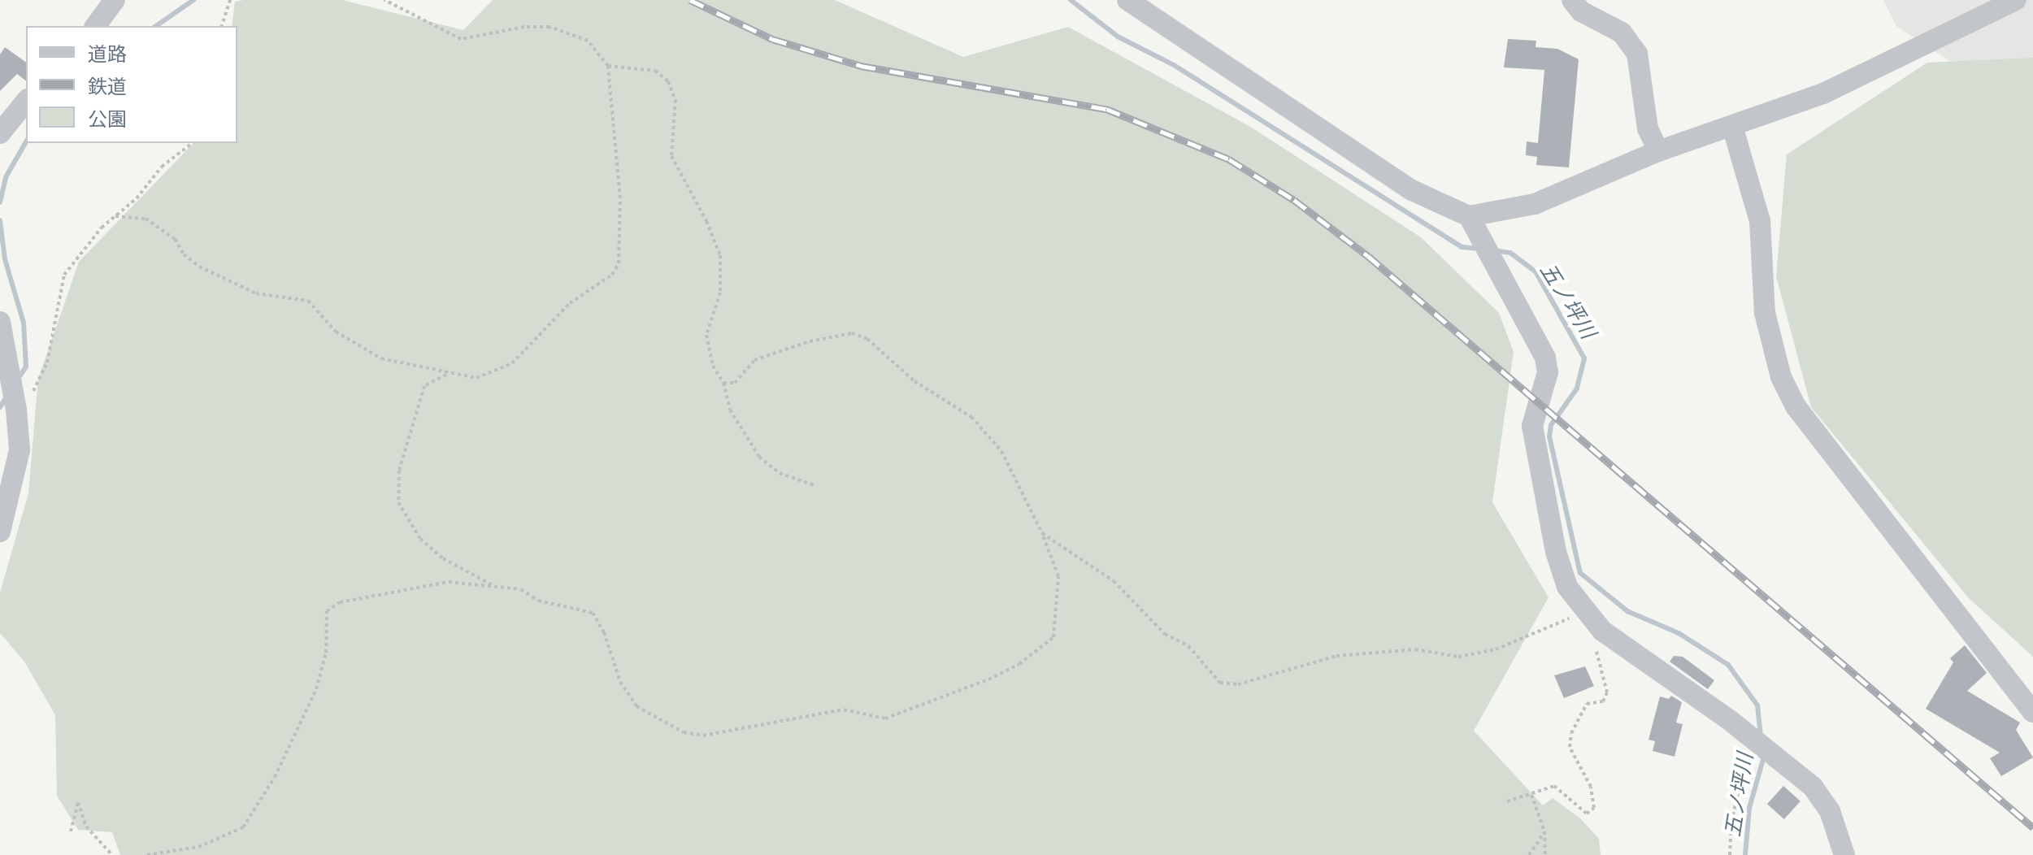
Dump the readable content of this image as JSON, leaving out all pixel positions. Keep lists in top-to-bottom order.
{
  "water": ["五ノ坪川"],
  "legend": ["道路", "鉄道", "公園"]
}
